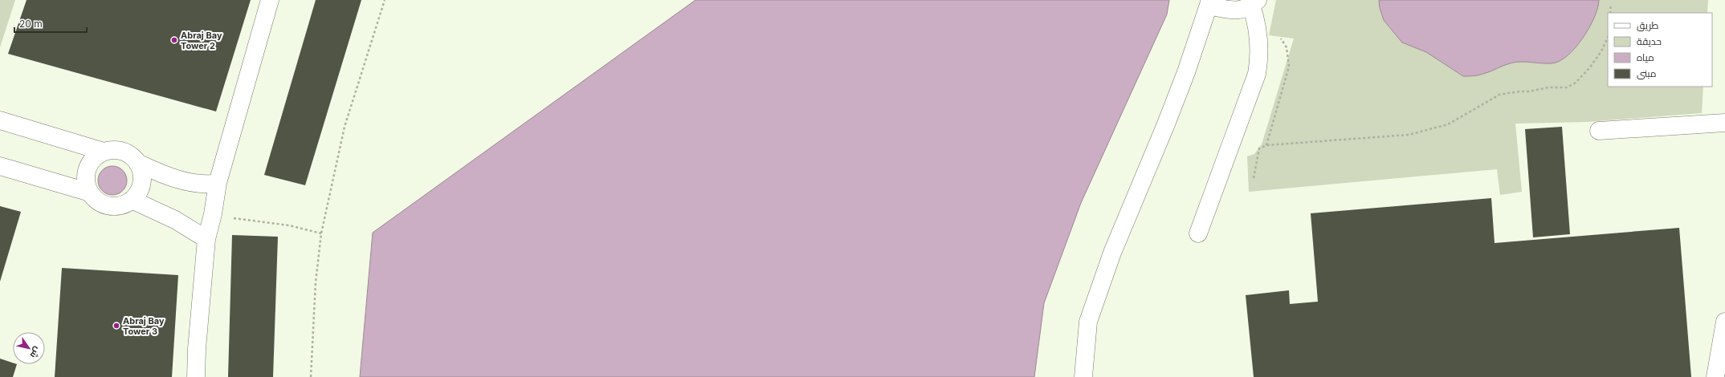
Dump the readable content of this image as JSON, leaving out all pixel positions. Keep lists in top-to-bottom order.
{
  "places": ["Abraj Bay Tower 2", "Abraj Bay Tower 3"],
  "legend": [
    "طريق",
    "حديقة",
    "مياه",
    "مبنى"
  ],
  "scale_bar": "20 m",
  "north": "bottom right"
}
